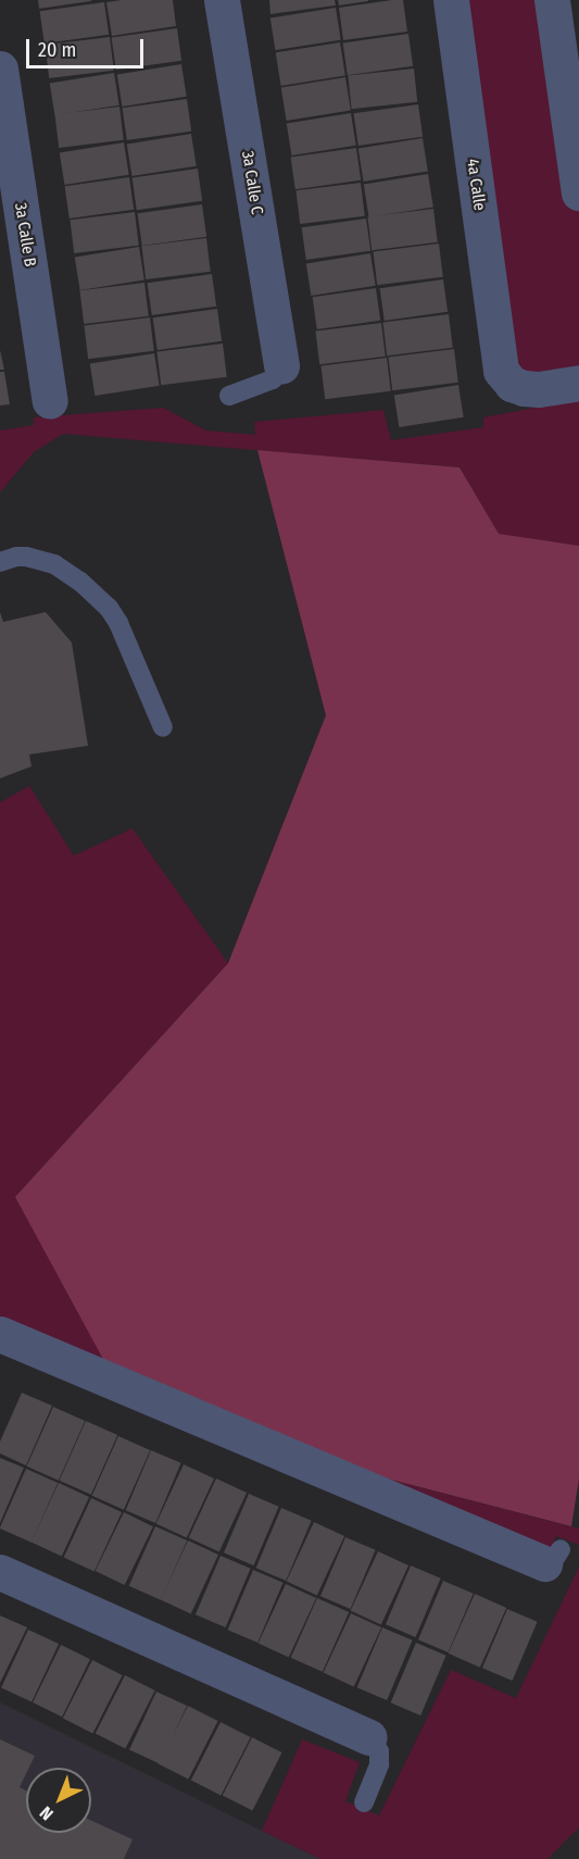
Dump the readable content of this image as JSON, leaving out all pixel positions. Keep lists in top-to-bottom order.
{
  "streets": {
    "street": ["3a Calle C", "4a Calle", "3a Calle B"]
  },
  "scale_bar": "20 m",
  "north": "bottom left"
}
